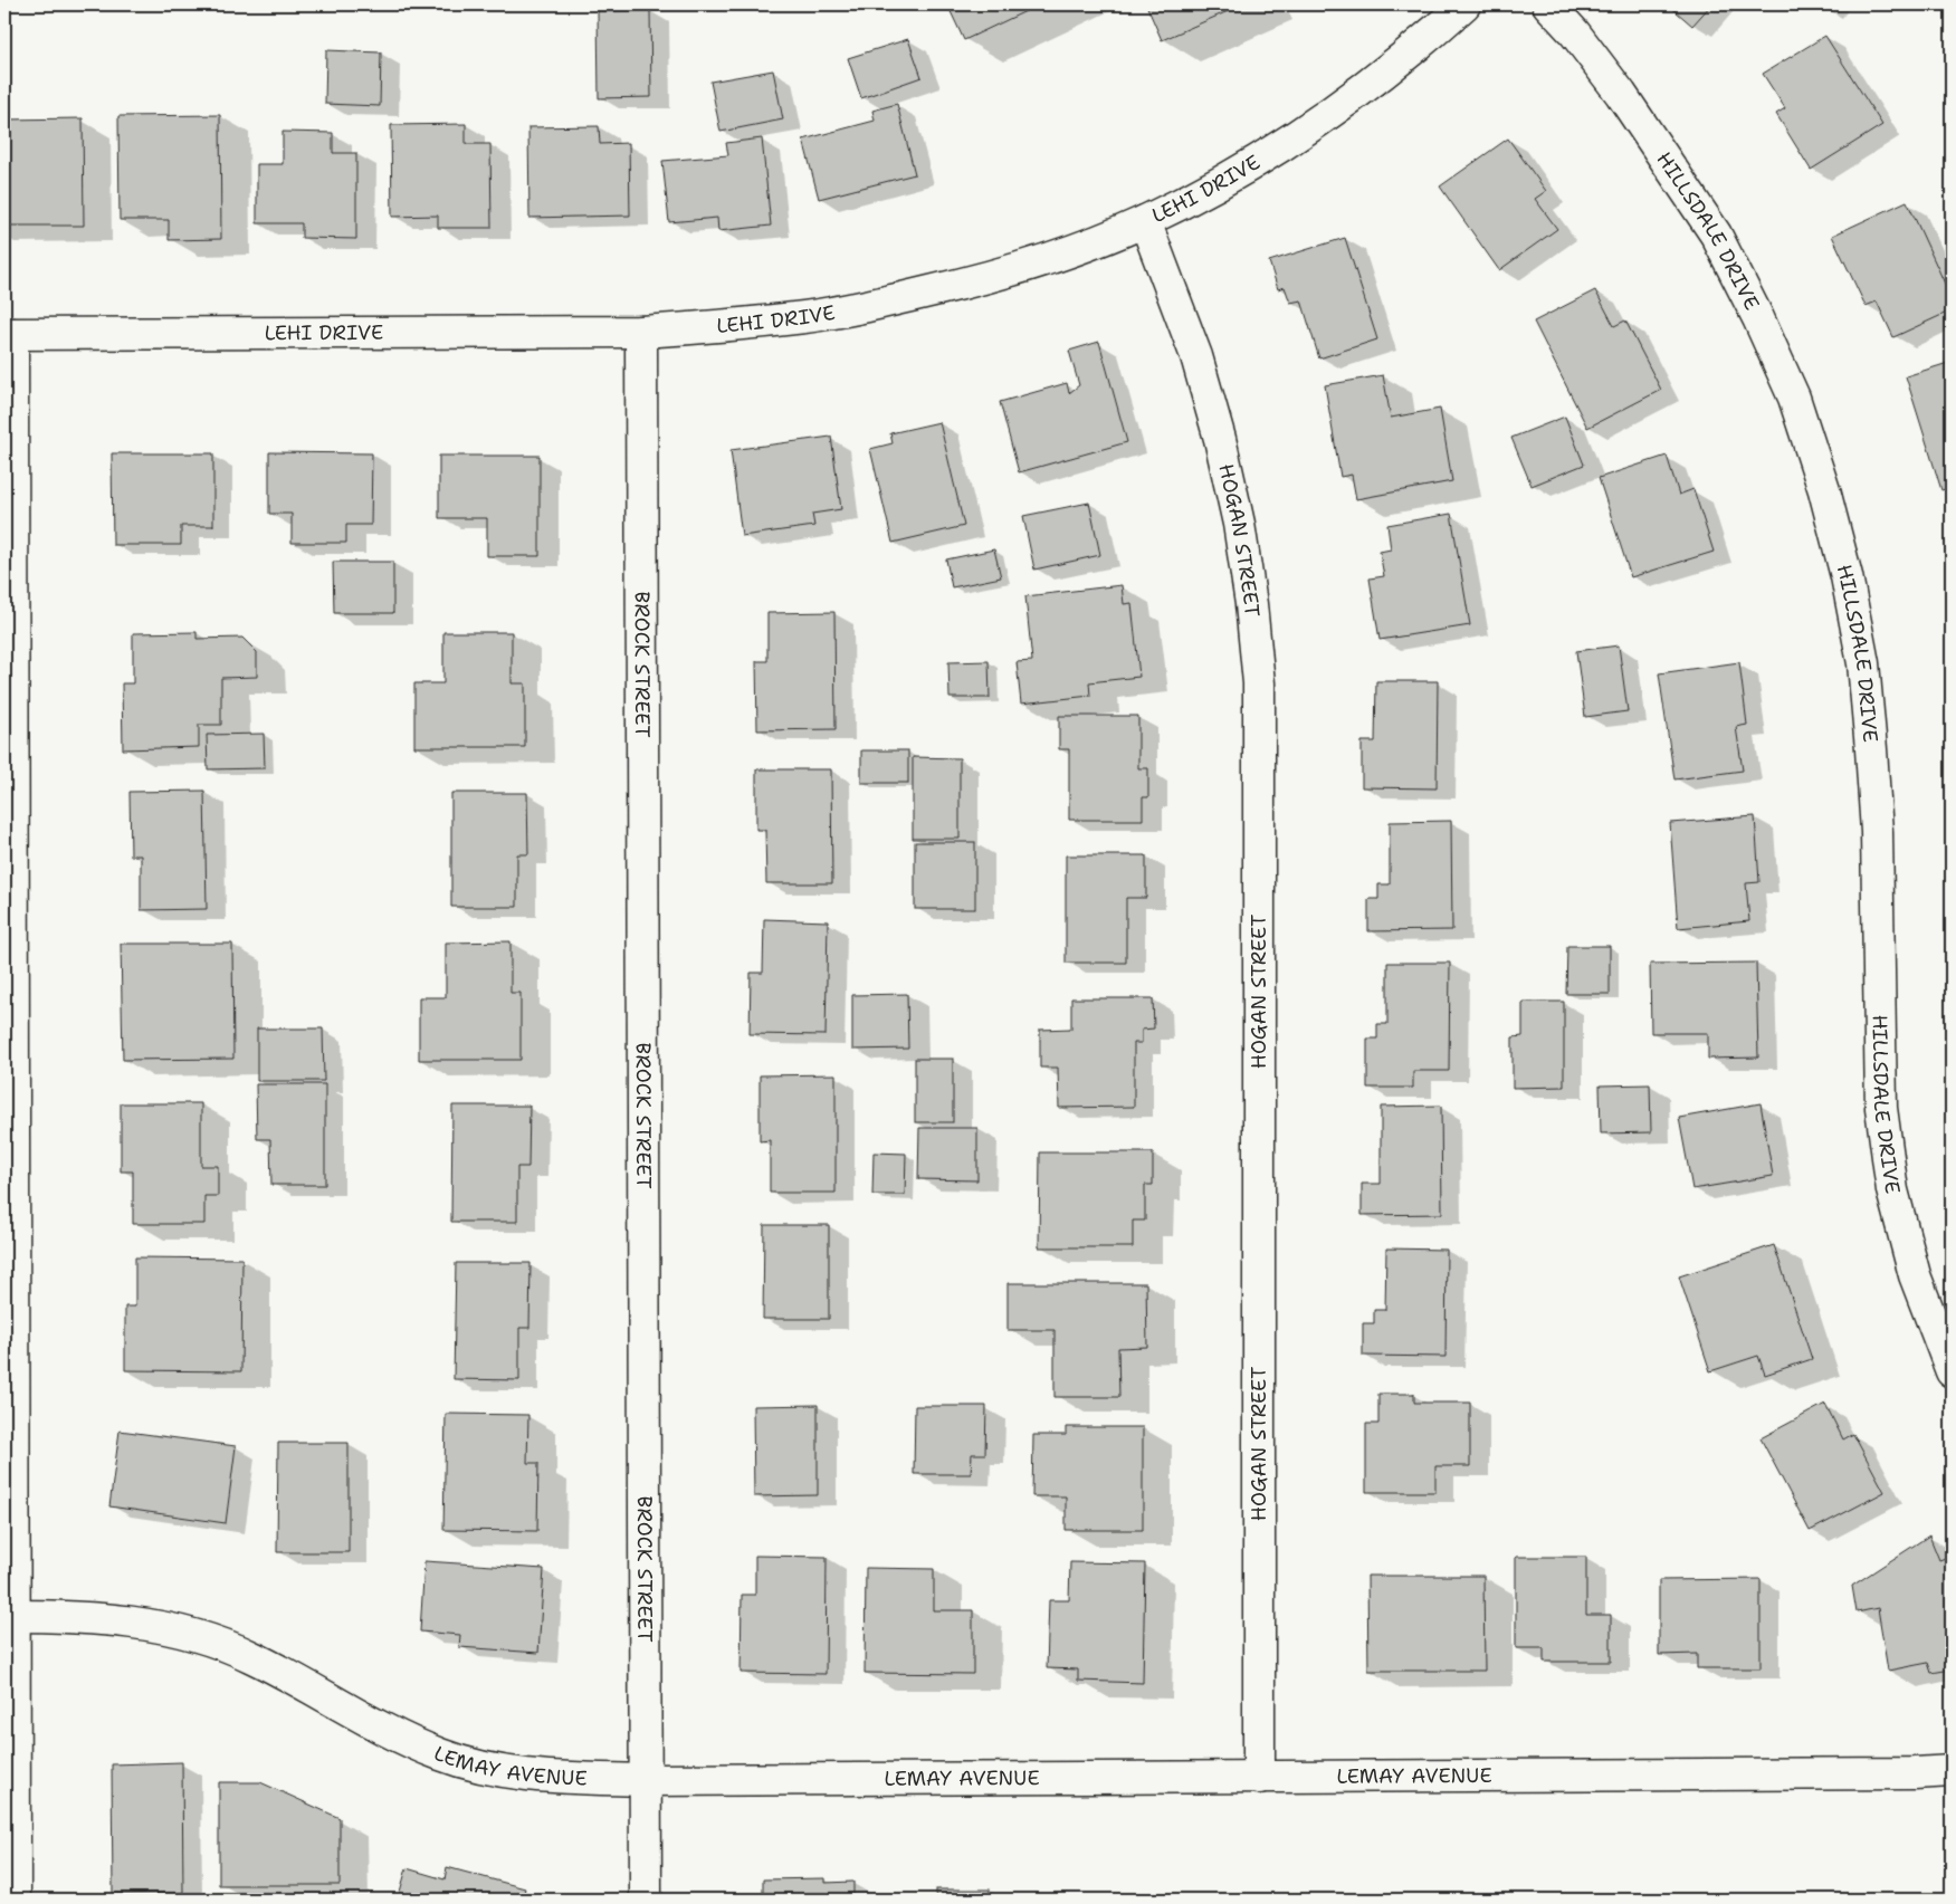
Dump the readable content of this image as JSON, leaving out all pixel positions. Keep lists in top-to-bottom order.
{
  "streets": {
    "street": [
      "LEHI DRIVE",
      "HILLSDALE DRIVE",
      "HOGAN STREET",
      "BROCK STREET",
      "LEMAY AVENUE"
    ]
  },
  "crossings": [
    ["LEHI DRIVE", "HOGAN STREET"],
    ["LEHI DRIVE", "BROCK STREET"],
    ["HOGAN STREET", "LEMAY AVENUE"],
    ["BROCK STREET", "LEMAY AVENUE"]
  ]
}
